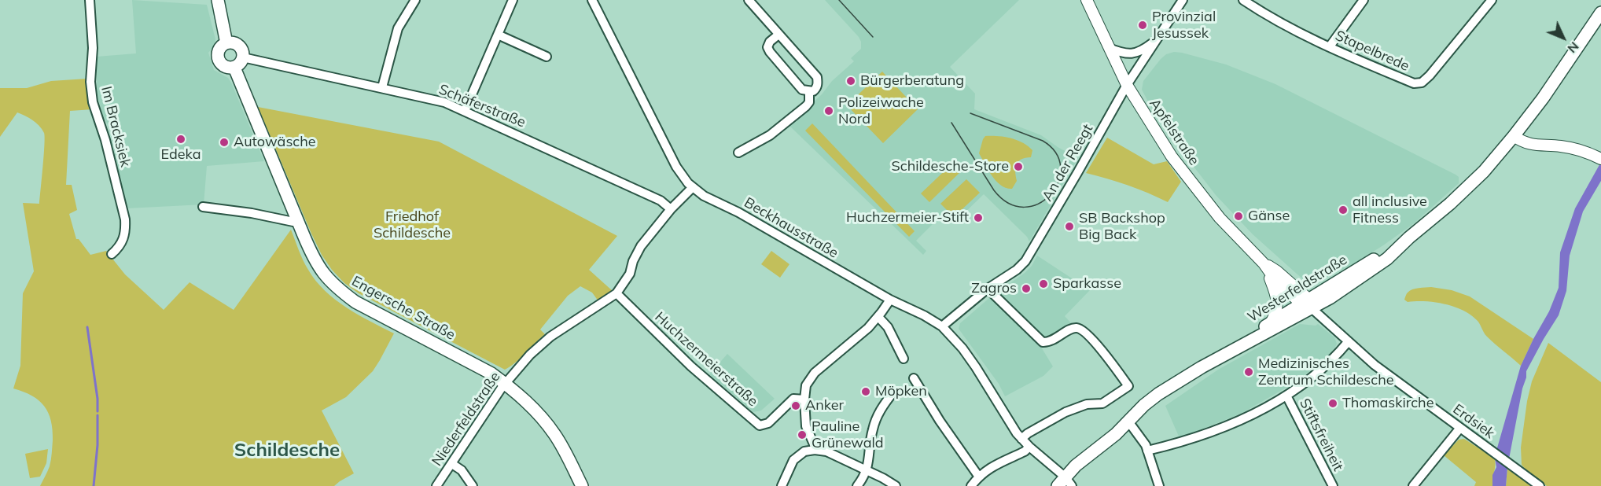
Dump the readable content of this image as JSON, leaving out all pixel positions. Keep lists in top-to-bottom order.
{
  "streets": {
    "main road": ["Westerfeldstraße", "Engersche Straße"],
    "street": [
      "Stapelbrede",
      "Schäferstraße",
      "Im Bracksiek",
      "Apfelstraße",
      "An der Reegt",
      "Beckhausstraße",
      "Huchzermeierstraße",
      "Niederfeldstraße",
      "Erdsiek",
      "Stiftsfreiheit"
    ]
  },
  "crossings": [
    ["Schäferstraße", "Engersche Straße"],
    ["Schäferstraße", "Niederfeldstraße"],
    ["Apfelstraße", "An der Reegt"],
    ["Apfelstraße", "Westerfeldstraße"],
    ["An der Reegt", "Beckhausstraße"],
    ["Beckhausstraße", "Westerfeldstraße"],
    ["Beckhausstraße", "Niederfeldstraße"],
    ["Westerfeldstraße", "Erdsiek"],
    ["Engersche Straße", "Niederfeldstraße"],
    ["Huchzermeierstraße", "Niederfeldstraße"]
  ],
  "districts": ["Schildesche"],
  "parks": ["Friedhof Schildesche"],
  "places": [
    "Provinzial Jesussek",
    "Bürgerberatung",
    "Polizeiwache Nord",
    "Edeka",
    "Autowäsche",
    "Schildesche-Store",
    "all inclusive Fitness",
    "Gänse",
    "Huchzermeier-Stift",
    "SB Backshop Big Back",
    "Sparkasse",
    "Zagros",
    "Medizinisches Zentrum Schildesche",
    "Möpken",
    "Thomaskirche",
    "Anker",
    "Pauline Grünewald"
  ],
  "north": "bottom right"
}
